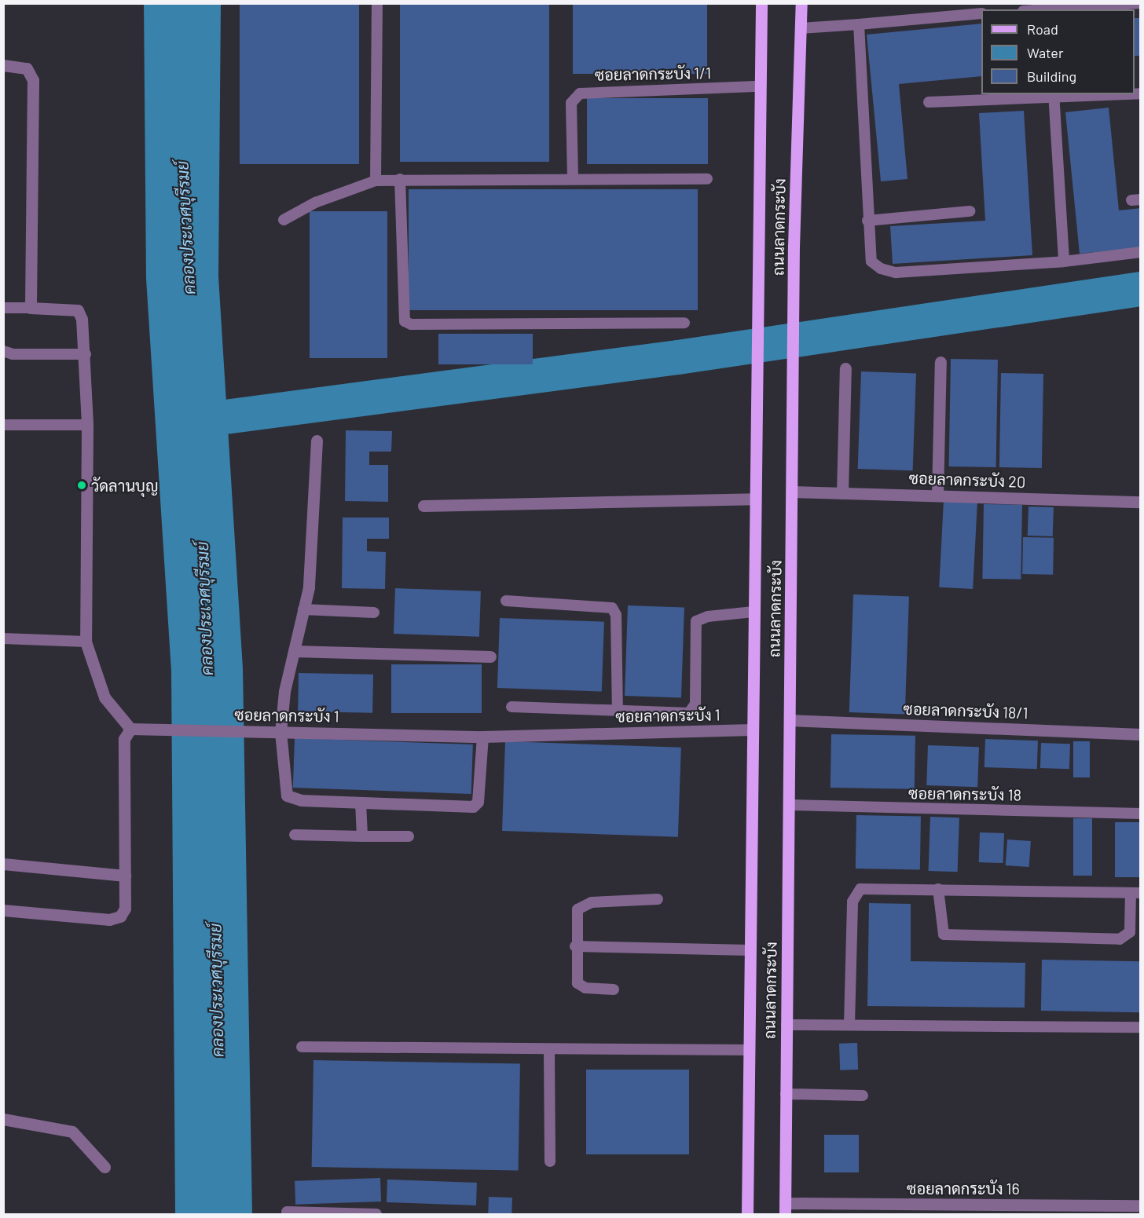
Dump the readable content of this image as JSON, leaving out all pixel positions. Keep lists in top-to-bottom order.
{
  "streets": {
    "main road": ["ถนนลาดกระบัง"],
    "street": [
      "ซอยลาดกระบัง 20",
      "ซอยลาดกระบัง 18/1",
      "ซอยลาดกระบัง 1",
      "ซอยลาดกระบัง 16"
    ],
    "lane": ["ซอยลาดกระบัง 1/1", "ซอยลาดกระบัง 18"]
  },
  "crossings": [
    ["ซอยลาดกระบัง 1/1", "ถนนลาดกระบัง"],
    ["ถนนลาดกระบัง", "ซอยลาดกระบัง 20"],
    ["ถนนลาดกระบัง", "ซอยลาดกระบัง 18/1"],
    ["ถนนลาดกระบัง", "ซอยลาดกระบัง 1"],
    ["ถนนลาดกระบัง", "ซอยลาดกระบัง 18"],
    ["ถนนลาดกระบัง", "ซอยลาดกระบัง 16"]
  ],
  "water": ["คลองประเวศบุรีรมย์"],
  "places": ["วัดลานบุญ"],
  "legend": ["Road", "Water", "Building"]
}
